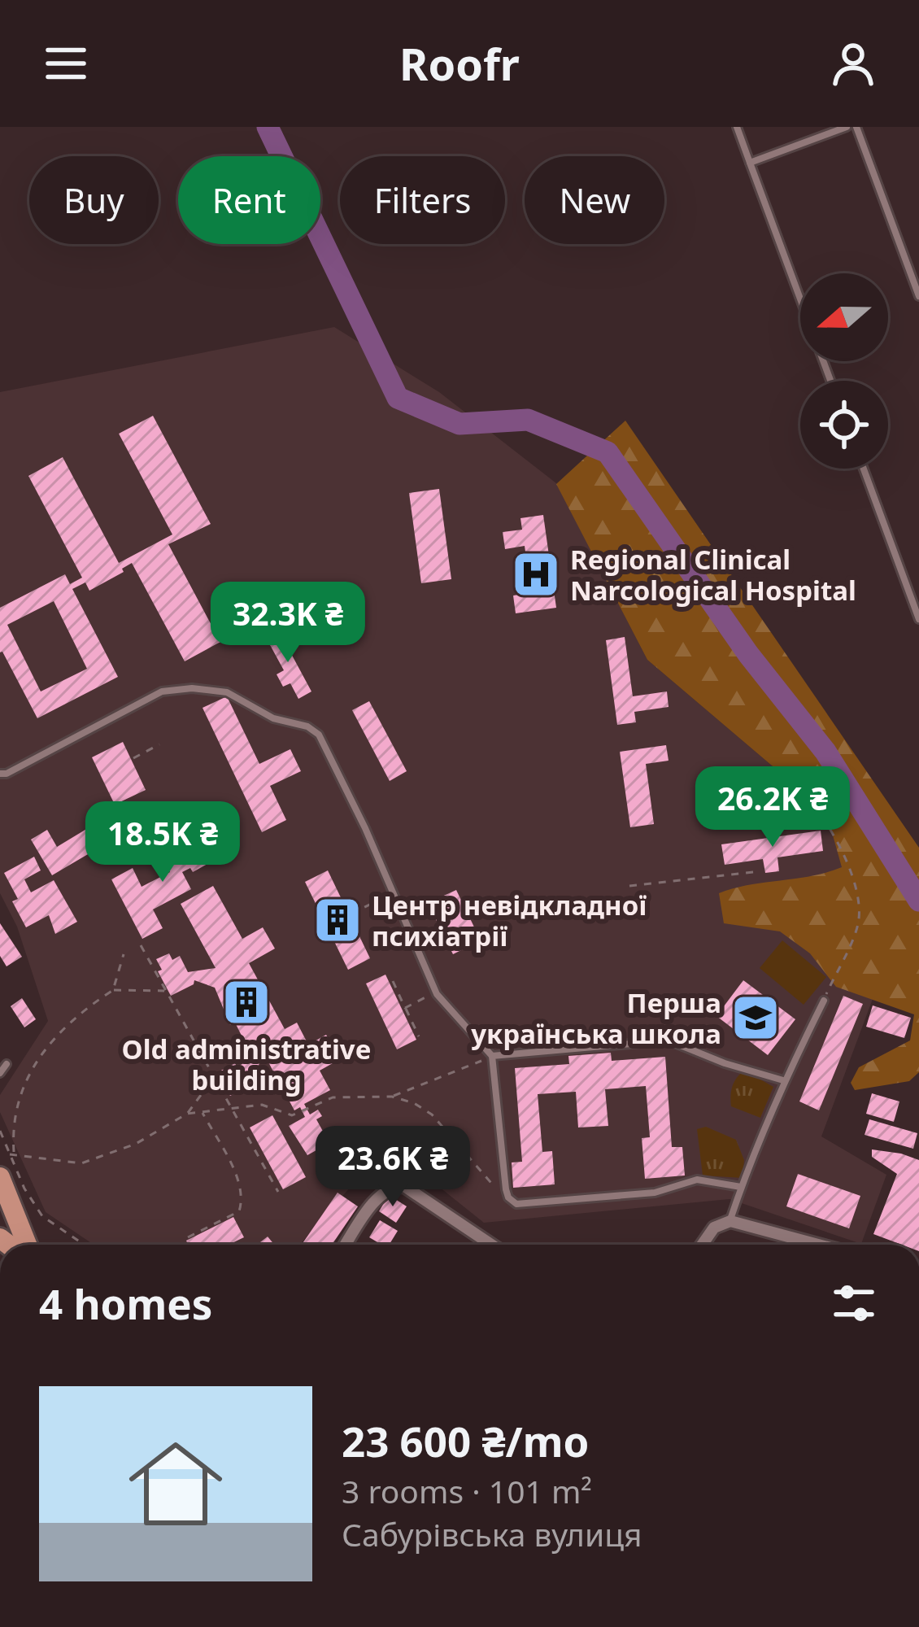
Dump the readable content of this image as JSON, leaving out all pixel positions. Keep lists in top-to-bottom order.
{
  "places": {
    "hospital": ["Regional Clinical Narcological Hospital"],
    "building": ["Центр невідкладної психіатрії", "Old administrative building"],
    "school or university": ["Перша українська школа"]
  },
  "north": "left",
  "page": {
    "header": "Roofr",
    "chip": [
      "Buy",
      "Rent",
      "Filters",
      "New"
    ],
    "price": [
      "32.3K ₴",
      "26.2K ₴",
      "18.5K ₴",
      "23.6K ₴"
    ],
    "heading": "4 homes",
    "list": [
      {
        "name": "23 600 ₴/mo",
        "note": "3 rooms · 101 m² · Сабурівська вулиця"
      }
    ]
  }
}
